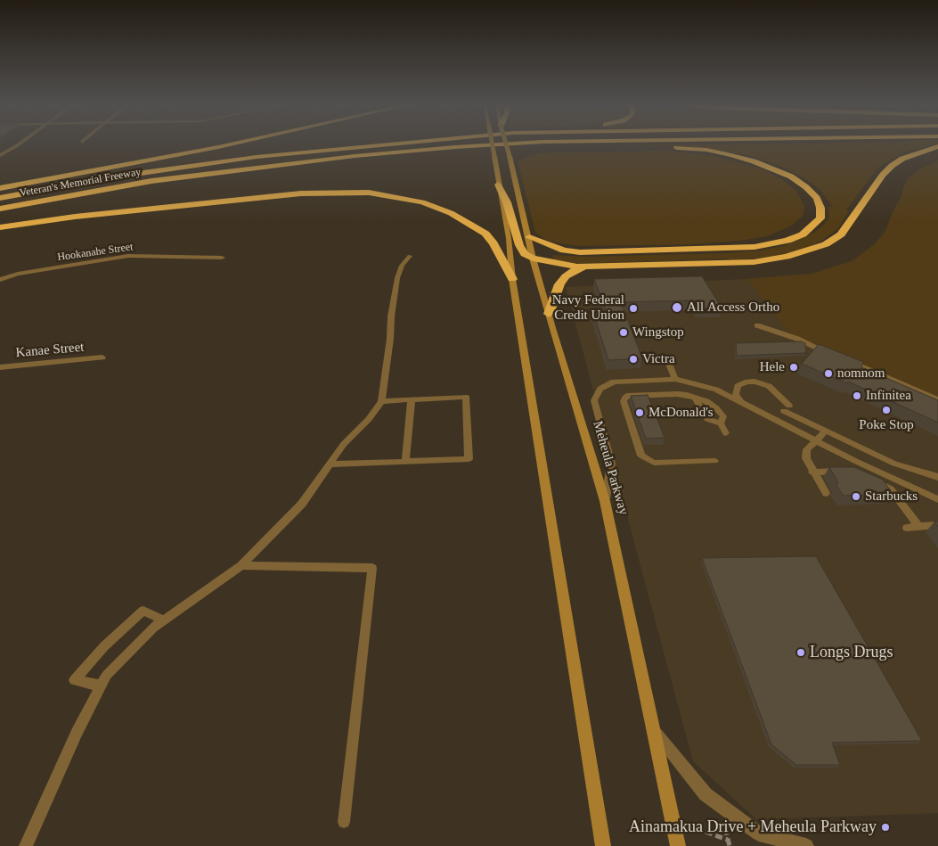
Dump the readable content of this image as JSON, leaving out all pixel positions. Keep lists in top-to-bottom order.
{
  "streets": {
    "highway": ["Veteran's Memorial Freeway"],
    "main road": ["Meheula Parkway"],
    "street": ["Hookanahe Street", "Kanae Street"]
  },
  "places": [
    "All Access Ortho",
    "Navy Federal Credit Union",
    "Wingstop",
    "Victra",
    "Hele",
    "nomnom",
    "Infinitea",
    "Poke Stop",
    "McDonald's",
    "Starbucks",
    "Longs Drugs",
    "Ainamakua Drive + Meheula Parkway"
  ]
}
